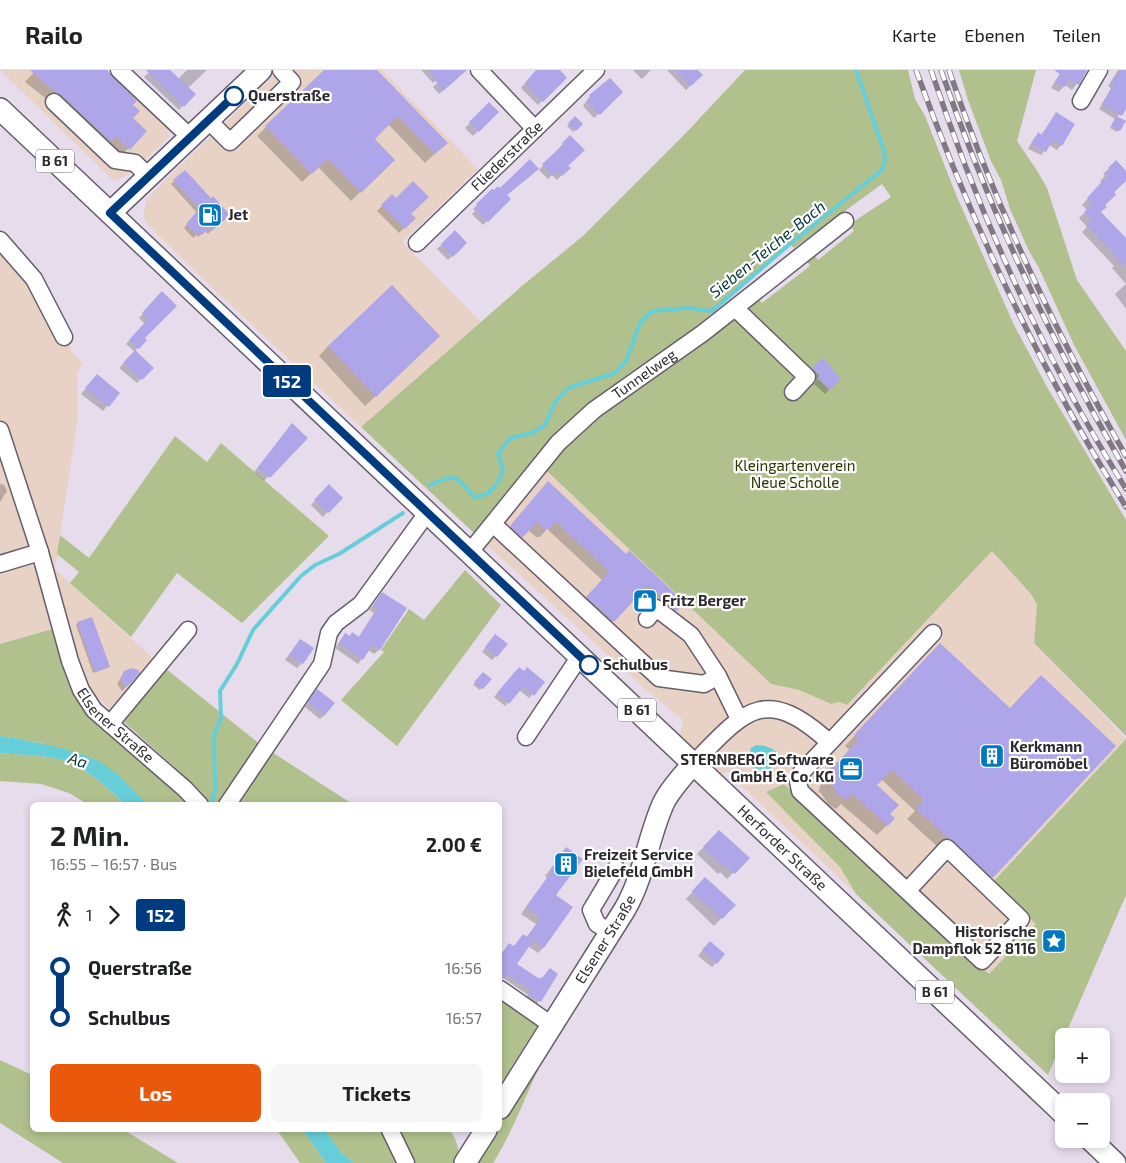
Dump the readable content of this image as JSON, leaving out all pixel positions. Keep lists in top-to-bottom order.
{
  "streets": {
    "main road": ["B 61", "Elsener Straße", "Herforder Straße"],
    "street": ["Fliederstraße", "Tunnelweg"]
  },
  "crossings": [
    ["Tunnelweg", "Herforder Straße"],
    ["Elsener Straße", "Herforder Straße"]
  ],
  "water": ["Sieben-Teiche-Bach", "Aa"],
  "parks": ["Kleingartenverein Neue Scholle"],
  "places": {
    "other": ["Querstraße", "Schulbus"],
    "fuel station": ["Jet"],
    "shop": ["Fritz Berger"],
    "building": ["Kerkmann Büromöbel", "Freizeit Service Bielefeld GmbH"],
    "office": ["STERNBERG Software GmbH & Co. KG"],
    "place": ["Historische Dampflok 52 8116"]
  },
  "lines": ["bus line 152"],
  "page": {
    "header": "Railo",
    "nav": ["Karte", "Ebenen", "Teilen"],
    "on_map": "152",
    "heading": ["2 Min.", "16:55 – 16:57 · Bus", "2.00 €"],
    "legs": ["1", "152"],
    "list": [
      {
        "name": "Querstraße",
        "value": "16:56"
      },
      {
        "name": "Schulbus",
        "value": "16:57"
      }
    ],
    "map_buttons": ["+", "−"],
    "buttons": ["Los", "Tickets"]
  }
}
